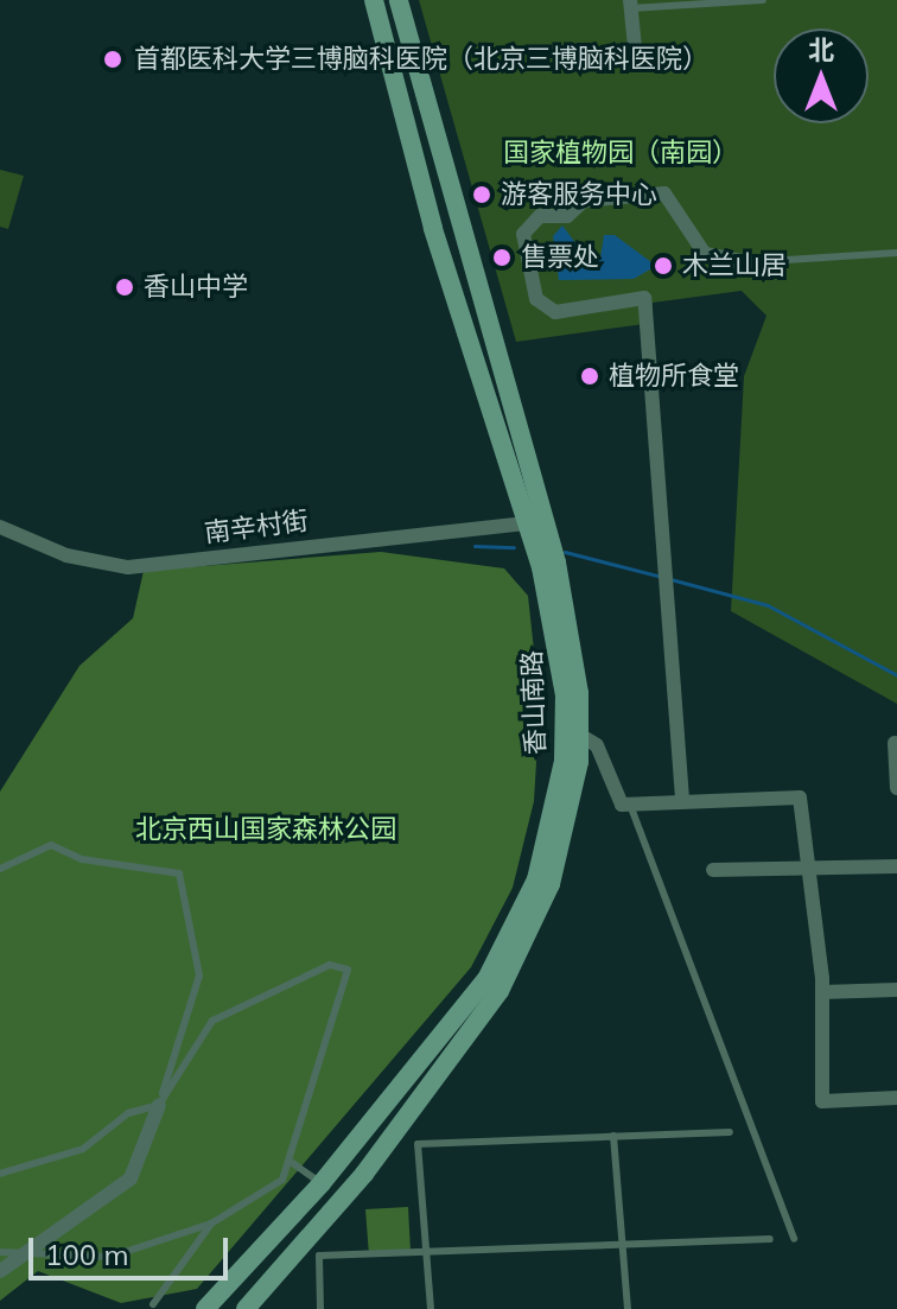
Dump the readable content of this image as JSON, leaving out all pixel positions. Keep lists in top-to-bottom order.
{
  "streets": {
    "street": ["南辛村街", "香山南路"]
  },
  "crossings": [
    ["南辛村街", "香山南路"]
  ],
  "parks": ["国家植物园（南园）", "北京西山国家森林公园"],
  "places": [
    "首都医科大学三博脑科医院（北京三博脑科医院）",
    "游客服务中心",
    "售票处",
    "木兰山居",
    "香山中学",
    "植物所食堂"
  ],
  "scale_bar": "100 m",
  "north": "top"
}
